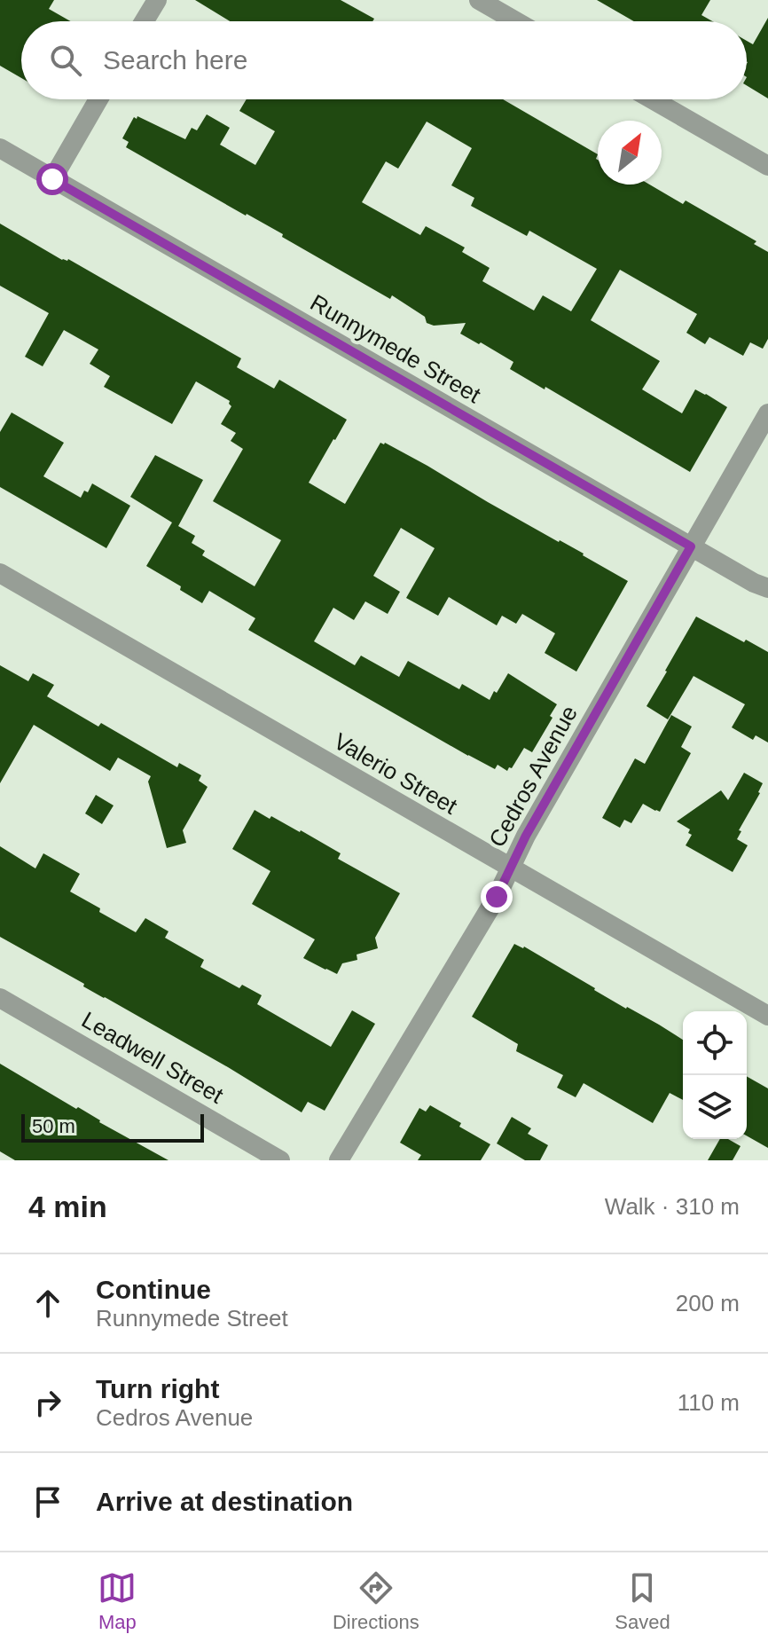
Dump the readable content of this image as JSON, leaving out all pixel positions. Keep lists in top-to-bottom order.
{
  "streets": {
    "street": [
      "Runnymede Street",
      "Valerio Street",
      "Cedros Avenue",
      "Leadwell Street"
    ]
  },
  "crossings": [
    ["Runnymede Street", "Cedros Avenue"],
    ["Valerio Street", "Cedros Avenue"]
  ],
  "scale_bar": "50 m",
  "north": "top right",
  "page": {
    "search": "Search here",
    "scale": "50 m",
    "heading": ["4 min", "Walk · 310 m"],
    "list": [
      ["Continue", "Runnymede Street", "200 m"],
      ["Turn right", "Cedros Avenue", "110 m"],
      "Arrive at destination"
    ],
    "nav": ["Map", "Directions", "Saved"]
  }
}
